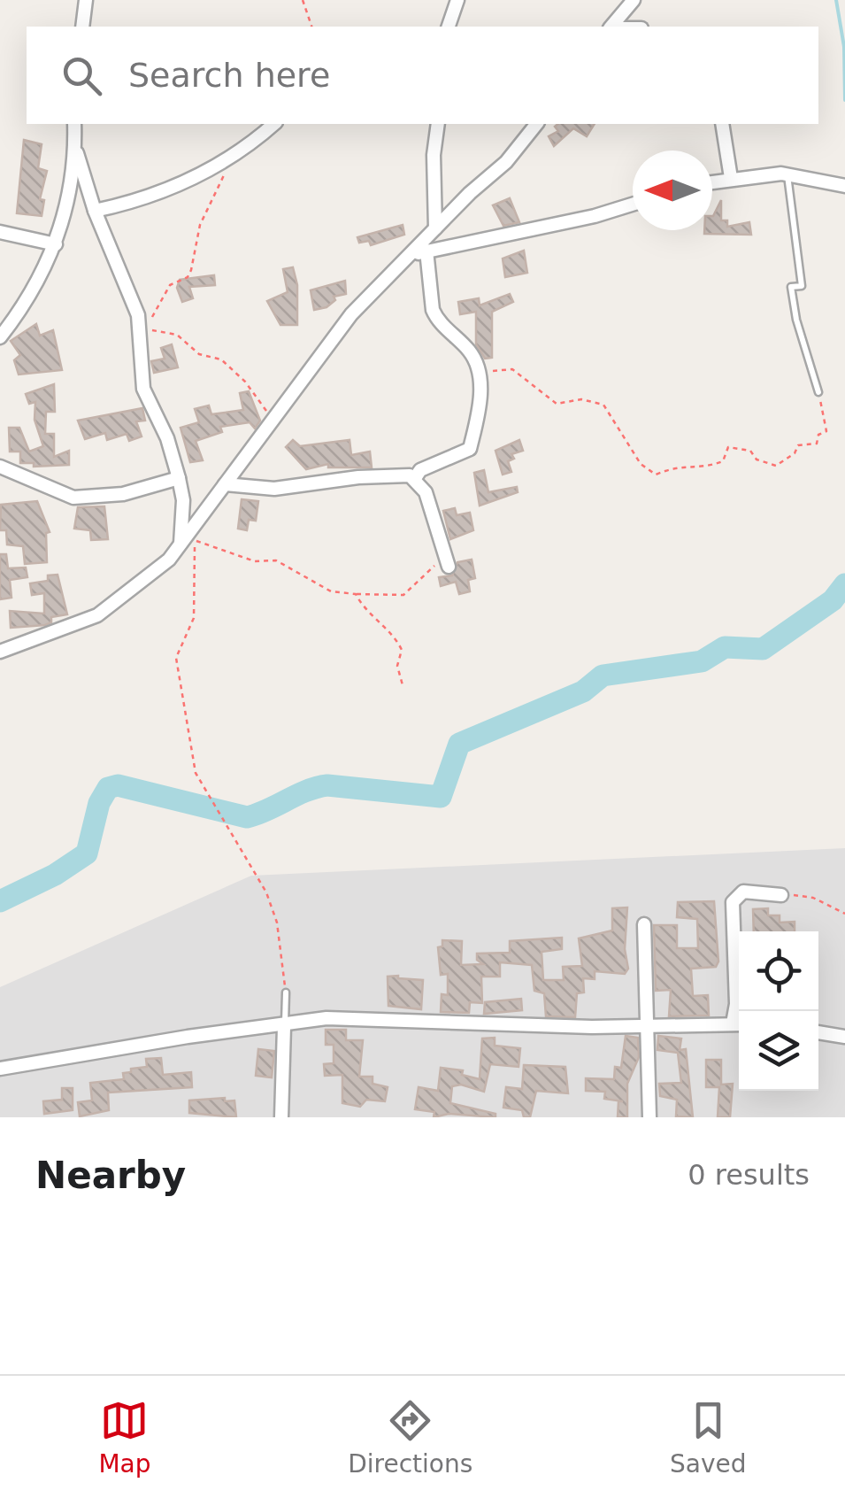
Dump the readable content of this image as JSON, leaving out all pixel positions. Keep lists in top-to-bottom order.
{
  "north": "left",
  "page": {
    "search": "Search here",
    "heading": ["Nearby", "0 results"],
    "nav": ["Map", "Directions", "Saved"]
  }
}
